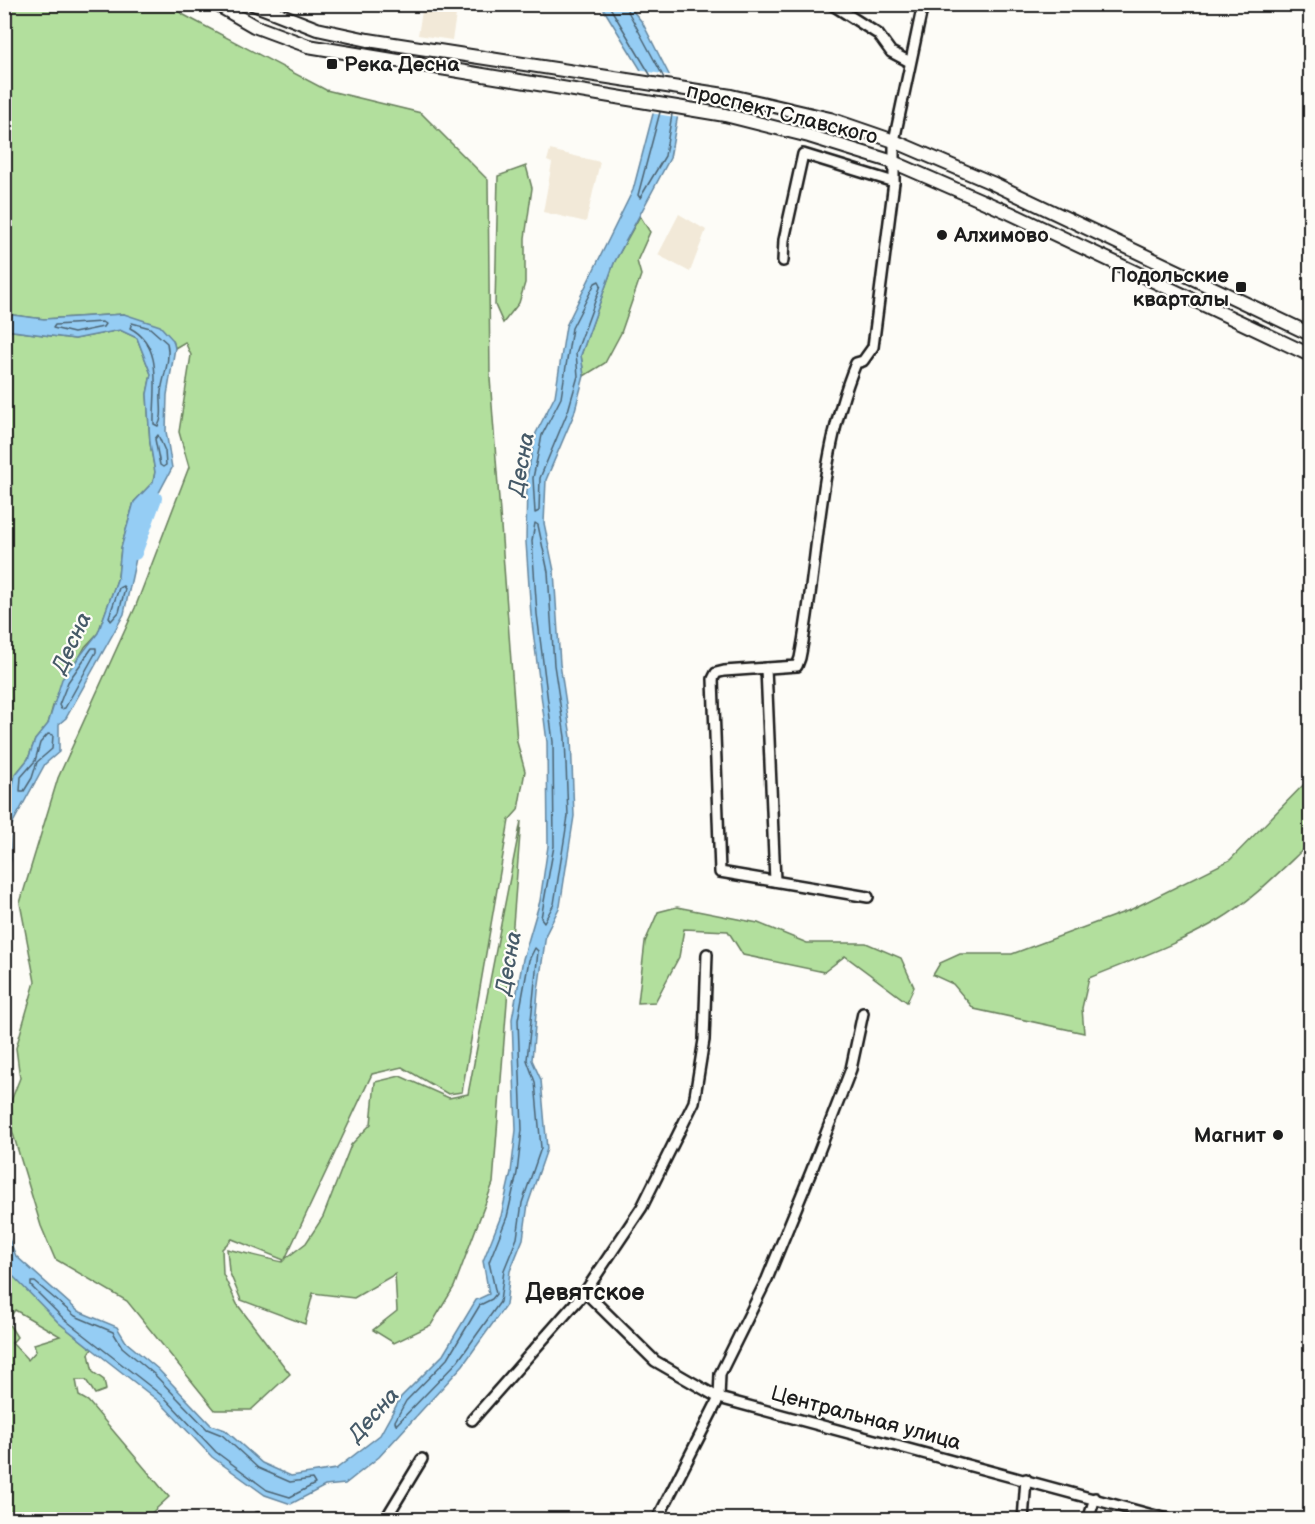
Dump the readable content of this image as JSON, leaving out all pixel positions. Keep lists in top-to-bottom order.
{
  "streets": {
    "main road": ["проспект Славского"],
    "street": ["Центральная улица"]
  },
  "districts": ["Девятское"],
  "water": ["Десна"],
  "places": {
    "transit": ["Река Десна", "Подольские кварталы"],
    "other": ["Алхимово", "Магнит"]
  }
}
